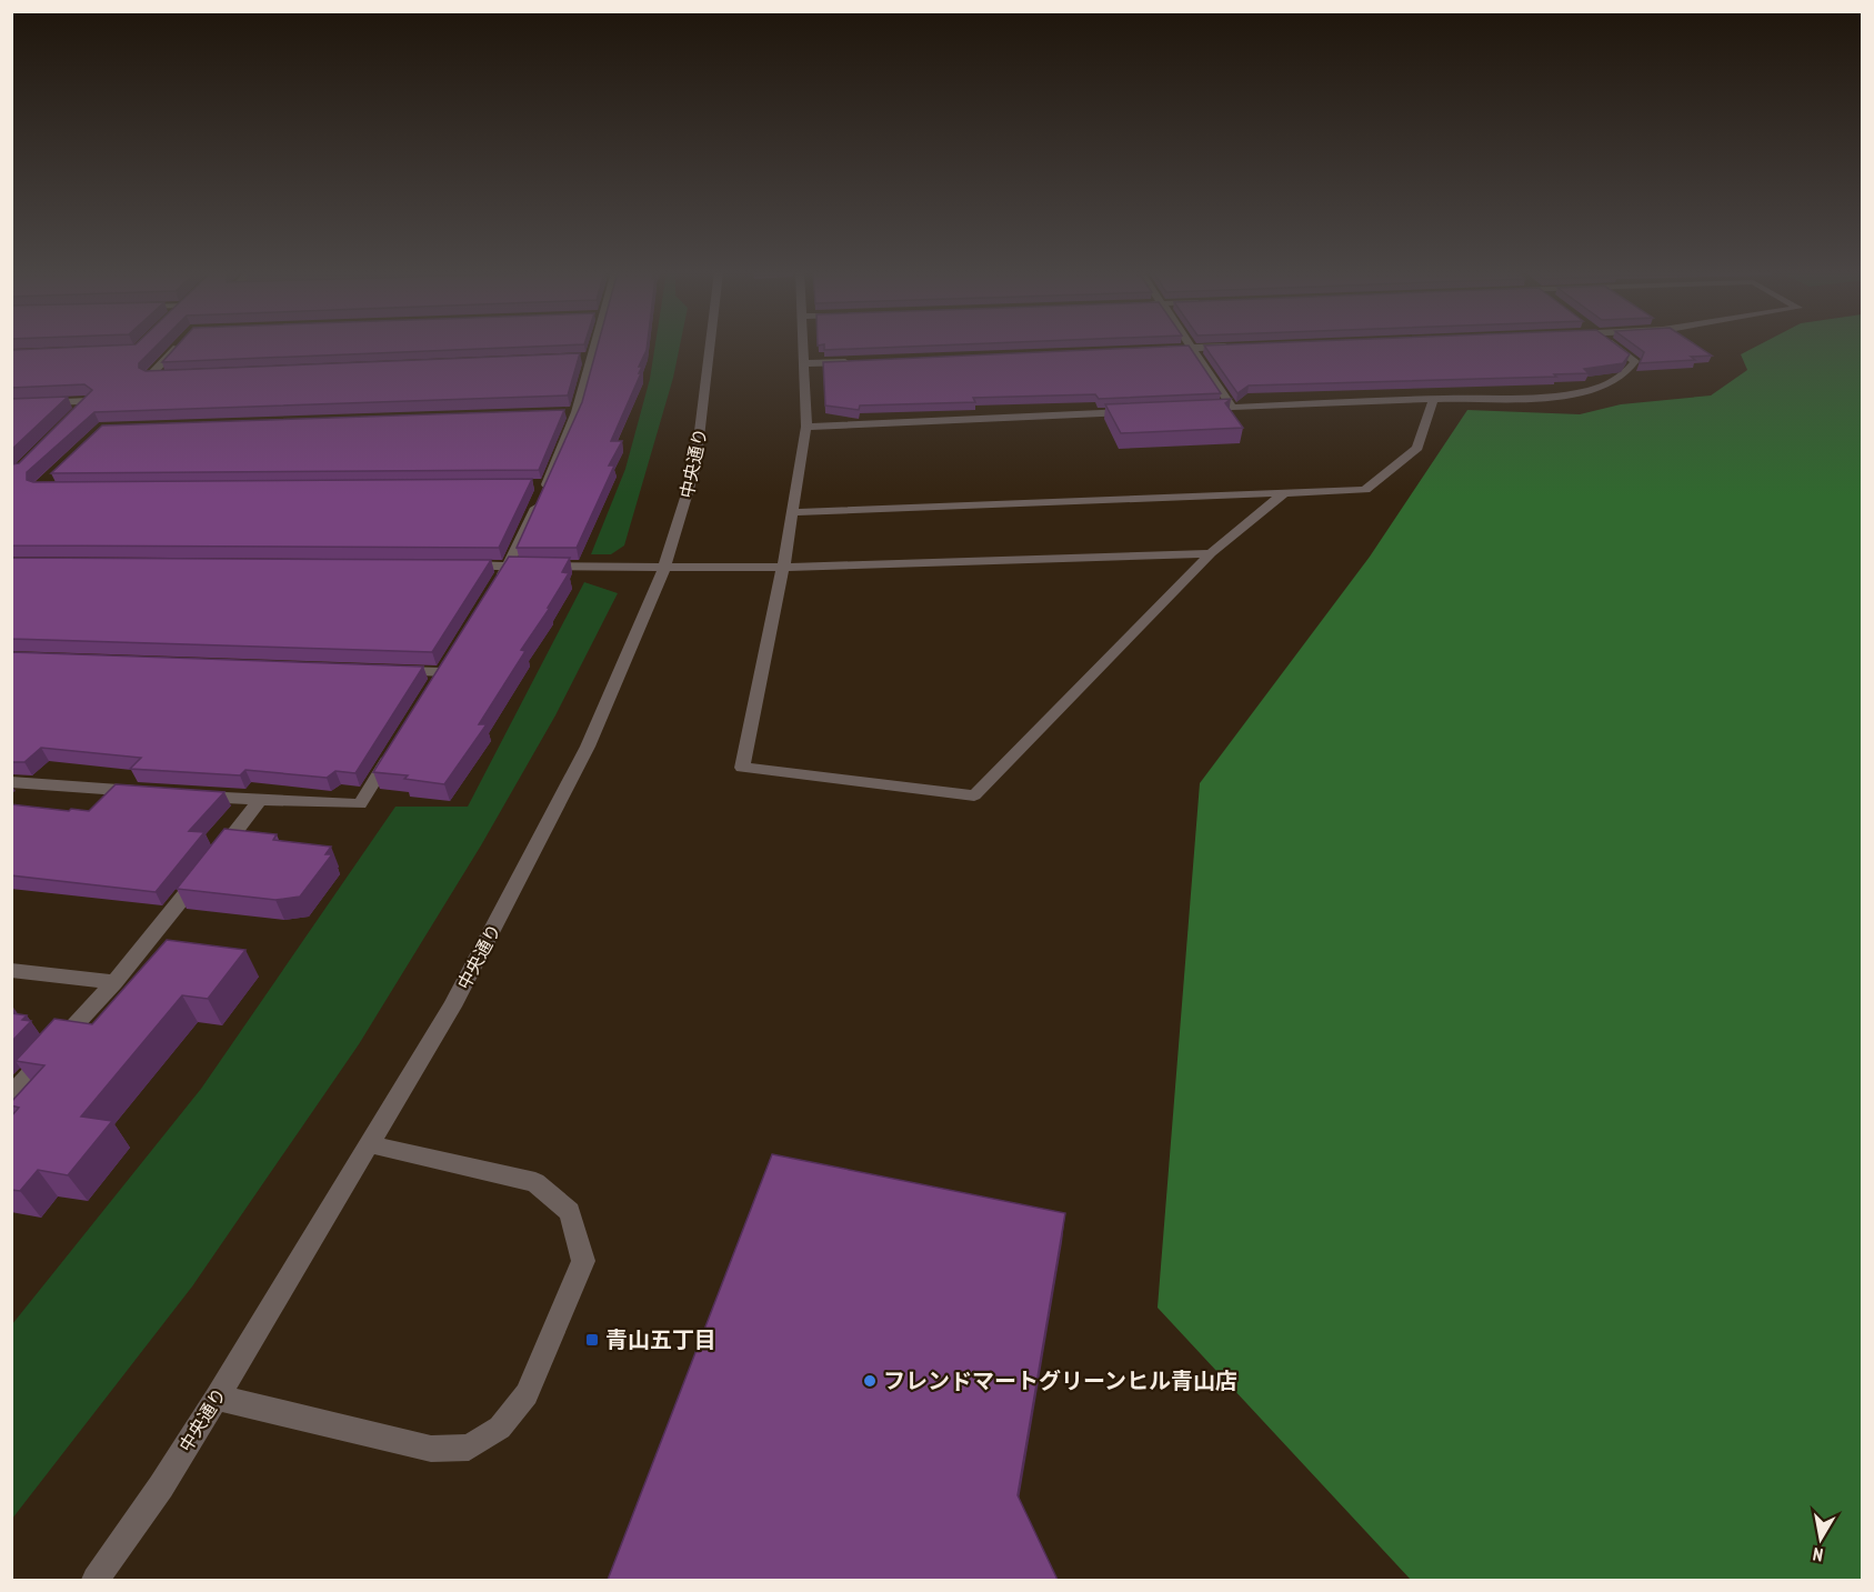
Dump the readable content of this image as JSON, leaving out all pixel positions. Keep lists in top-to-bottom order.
{
  "streets": {
    "street": ["中央通り"]
  },
  "places": {
    "transit": ["青山五丁目"],
    "other": ["フレンドマートグリーンヒル青山店"]
  },
  "north": "bottom"
}
